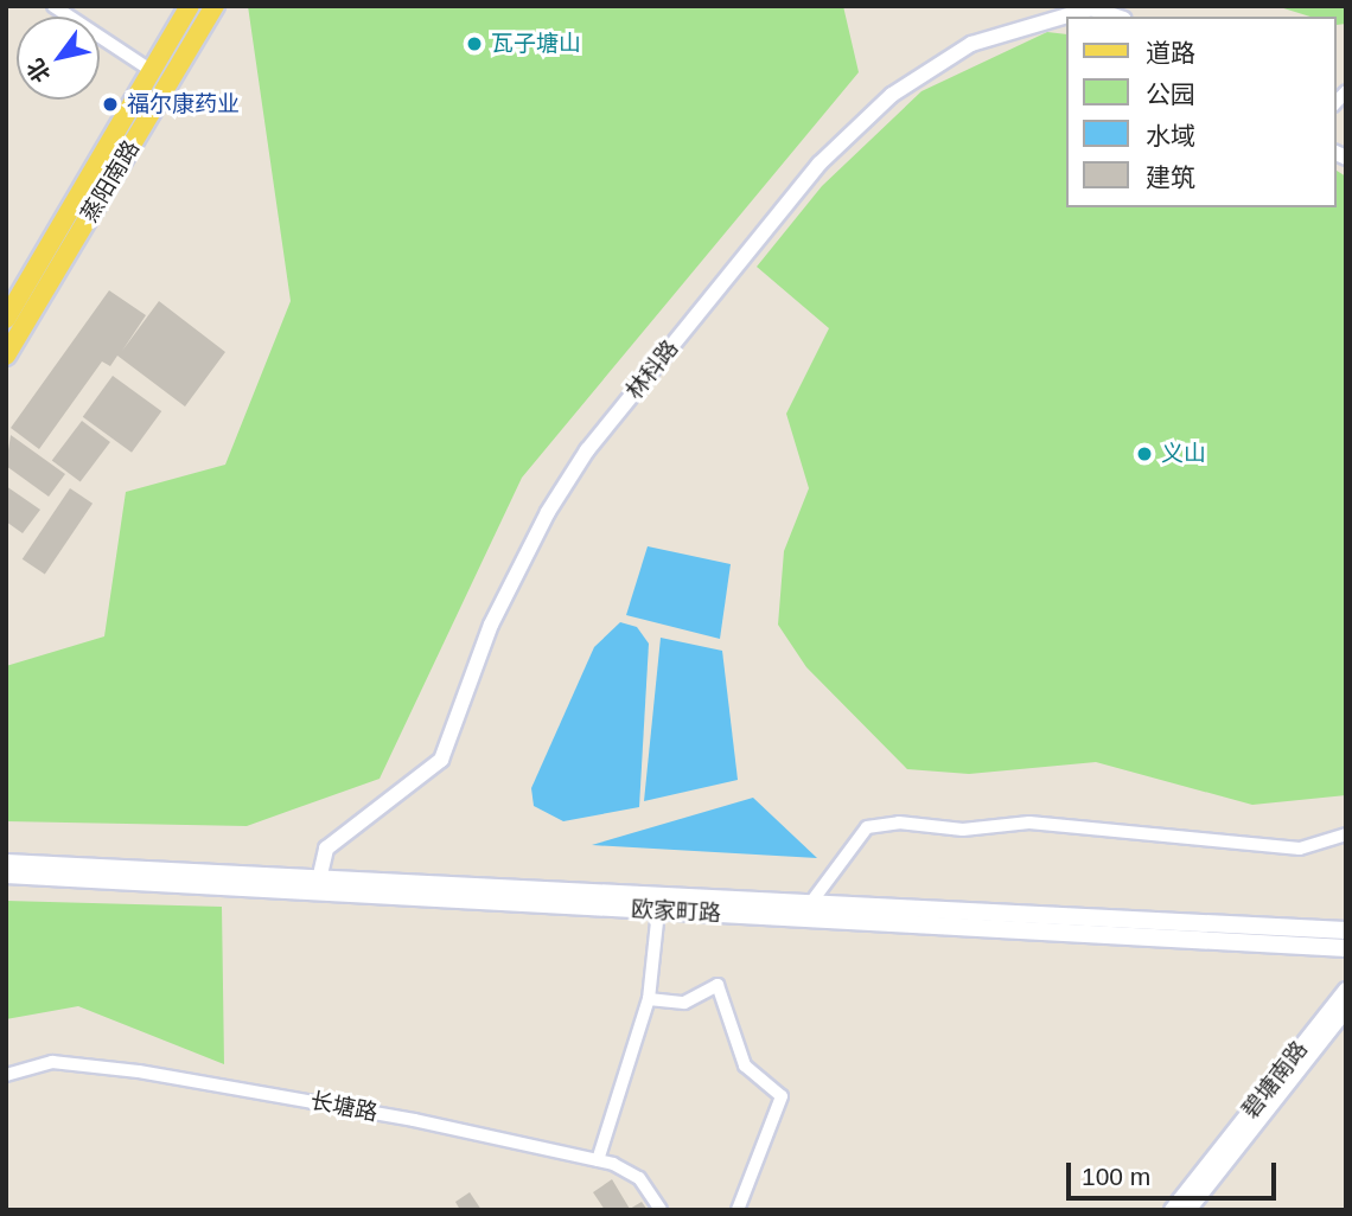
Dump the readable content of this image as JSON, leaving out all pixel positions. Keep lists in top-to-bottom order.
{
  "streets": {
    "main road": ["蒸阳南路", "欧家町路"],
    "street": ["林科路", "碧塘南路", "长塘路"]
  },
  "crossings": [
    ["林科路", "欧家町路"]
  ],
  "places": ["瓦子塘山", "福尔康药业", "义山"],
  "legend": [
    "道路",
    "公园",
    "水域",
    "建筑"
  ],
  "scale_bar": "100 m",
  "north": "bottom left"
}
